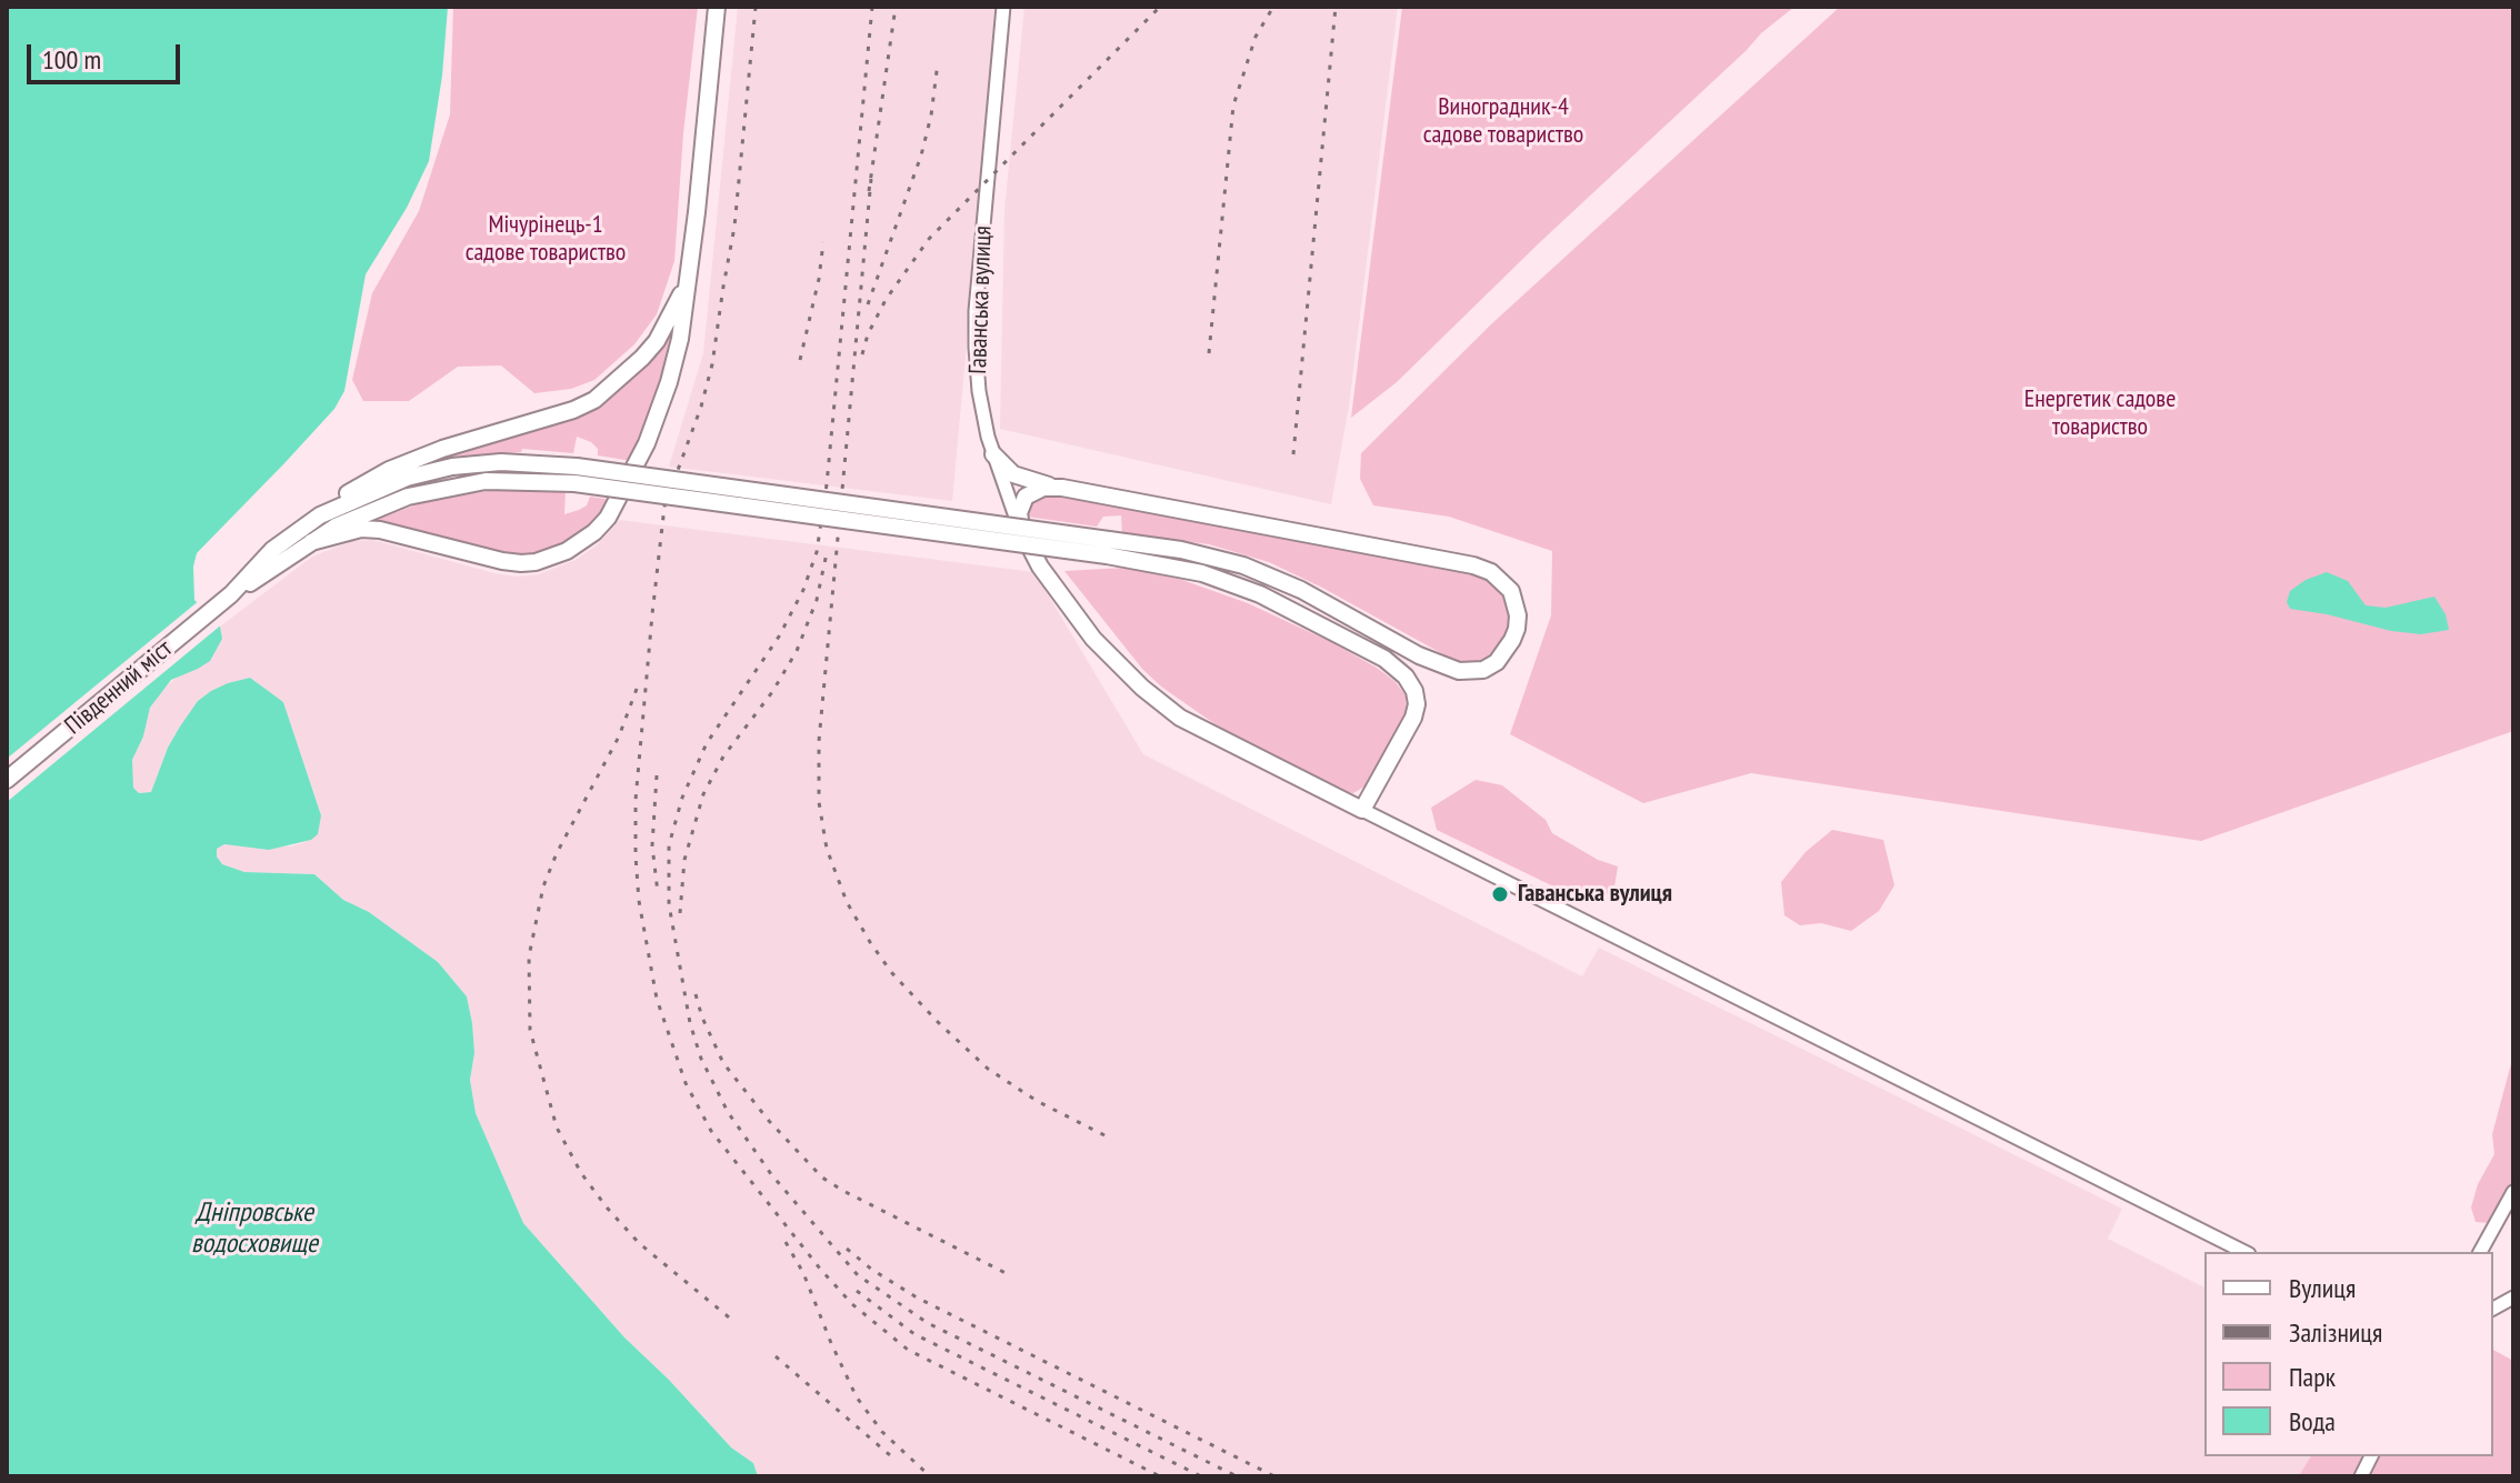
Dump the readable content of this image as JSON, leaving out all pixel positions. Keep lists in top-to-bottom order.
{
  "streets": {
    "main road": ["Гаванська вулиця", "Південний міст"]
  },
  "water": ["Дніпровське водосховище"],
  "parks": ["Виноградник-4 садове товариство", "Мічурінець-1 садове товариство", "Енергетик садове товариство"],
  "places": ["Гаванська вулиця"],
  "legend": [
    "Вулиця",
    "Залізниця",
    "Парк",
    "Вода"
  ],
  "scale_bar": "100 m"
}
